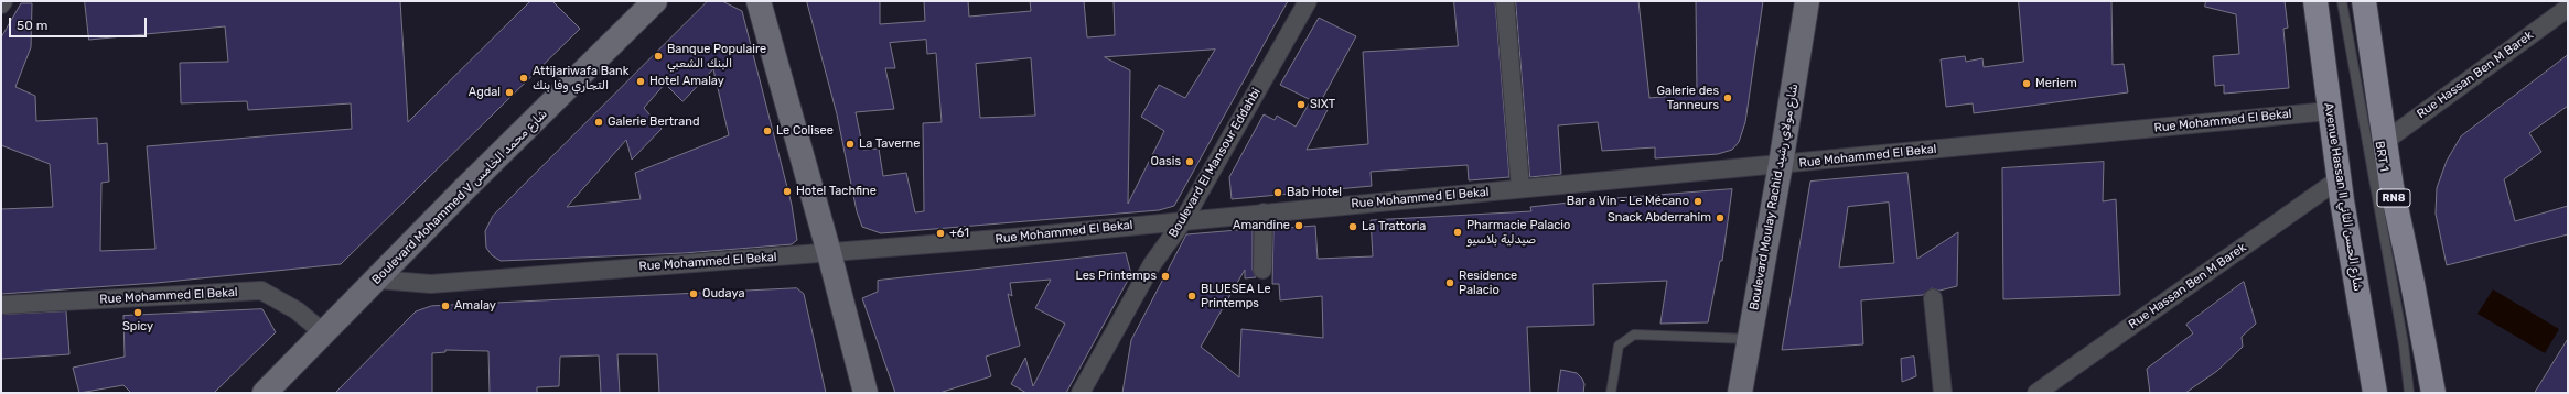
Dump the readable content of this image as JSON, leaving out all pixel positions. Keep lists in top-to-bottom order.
{
  "streets": {
    "main road": [
      "Boulevard Mohammed V شارع محمد الخامس",
      "Boulevard Moulay Rachid شارع مولاي رشيد",
      "Avenue Hassan II شارع الحسن الثاني",
      "RN8"
    ],
    "street": ["Rue Hassan Ben M Barek", "Rue Mohammed El Bekal", "Boulevard El Mansour Eddahbi"],
    "lane": ["BRT 1"]
  },
  "crossings": [
    ["Rue Hassan Ben M Barek", "Avenue Hassan II شارع الحسن الثاني"],
    ["Rue Hassan Ben M Barek", "RN8"],
    ["Rue Mohammed El Bekal", "Boulevard El Mansour Eddahbi"],
    ["Rue Mohammed El Bekal", "Boulevard Mohammed V شارع محمد الخامس"],
    ["Rue Mohammed El Bekal", "Boulevard Moulay Rachid شارع مولاي رشيد"],
    ["Rue Mohammed El Bekal", "Avenue Hassan II شارع الحسن الثاني"]
  ],
  "places": [
    "Banque Populaire البنك الشعبي",
    "Attijariwafa Bank التجاري وفا بنك",
    "Hotel Amalay",
    "Meriem",
    "Agdal",
    "Galerie des Tanneurs",
    "SIXT",
    "Galerie Bertrand",
    "Le Colisee",
    "La Taverne",
    "Oasis",
    "Hotel Tachfine",
    "Bab Hotel",
    "Bar a Vin - Le Mécano",
    "Snack Abderrahim",
    "Amandine",
    "La Trattoria",
    "Pharmacie Palacio صيدلية بلاسيو",
    "+61",
    "Les Printemps",
    "Residence Palacio",
    "Oudaya",
    "BLUESEA Le Printemps",
    "Amalay",
    "Spicy"
  ],
  "scale_bar": "50 m"
}
